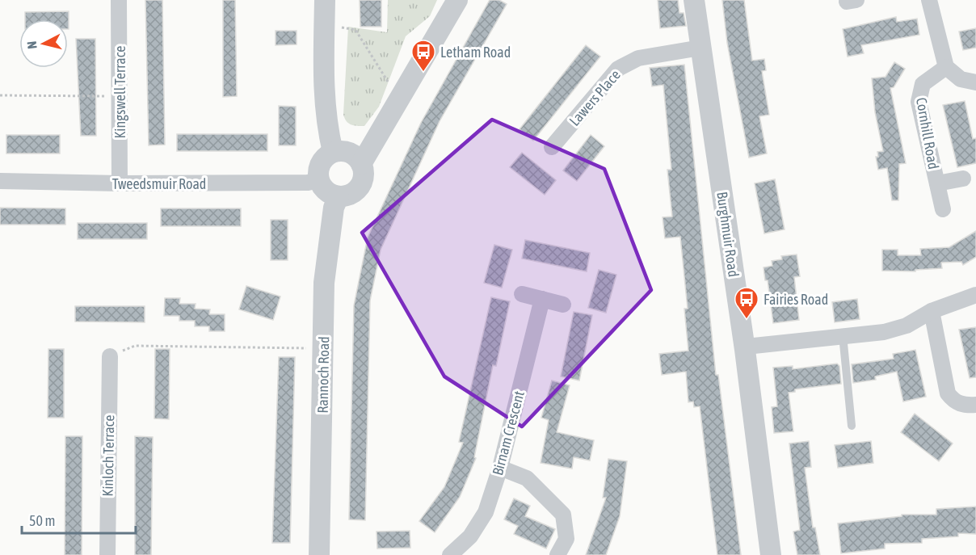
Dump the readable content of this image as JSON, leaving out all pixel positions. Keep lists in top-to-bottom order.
{
  "streets": {
    "street": [
      "Kingswell Terrace",
      "Lawers Place",
      "Cornhill Road",
      "Tweedsmuir Road",
      "Burghmuir Road",
      "Rannoch Road",
      "Birnam Crescent",
      "Kinloch Terrace"
    ]
  },
  "crossings": [
    ["Kingswell Terrace", "Tweedsmuir Road"],
    ["Lawers Place", "Burghmuir Road"],
    ["Tweedsmuir Road", "Rannoch Road"]
  ],
  "places": {
    "bus stop": ["Letham Road", "Fairies Road"]
  },
  "scale_bar": "50 m",
  "north": "left"
}
